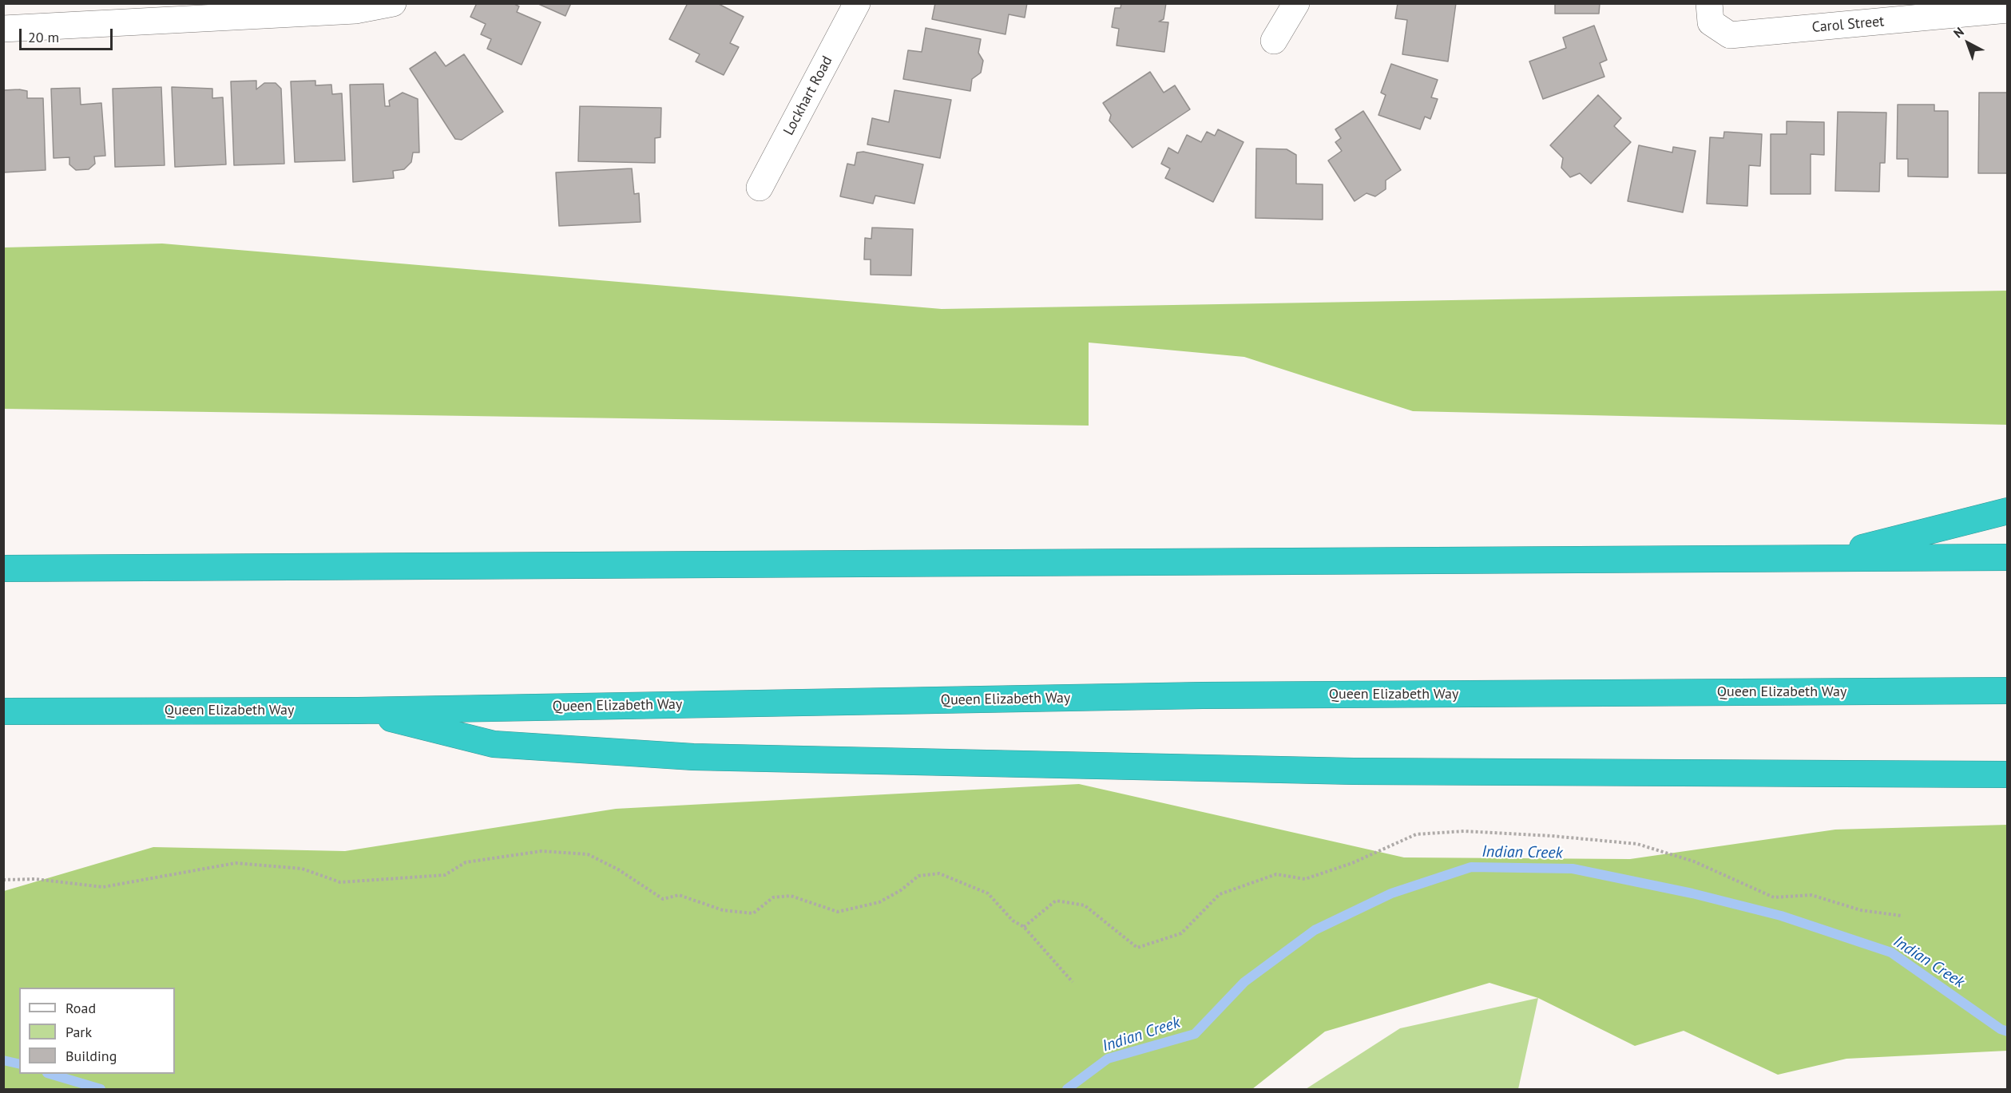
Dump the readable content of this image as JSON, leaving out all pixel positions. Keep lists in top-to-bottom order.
{
  "streets": {
    "highway": ["Queen Elizabeth Way"],
    "street": ["Carol Street", "Lockhart Road"]
  },
  "water": ["Indian Creek"],
  "legend": ["Road", "Park", "Building"],
  "scale_bar": "20 m",
  "north": "top left"
}
